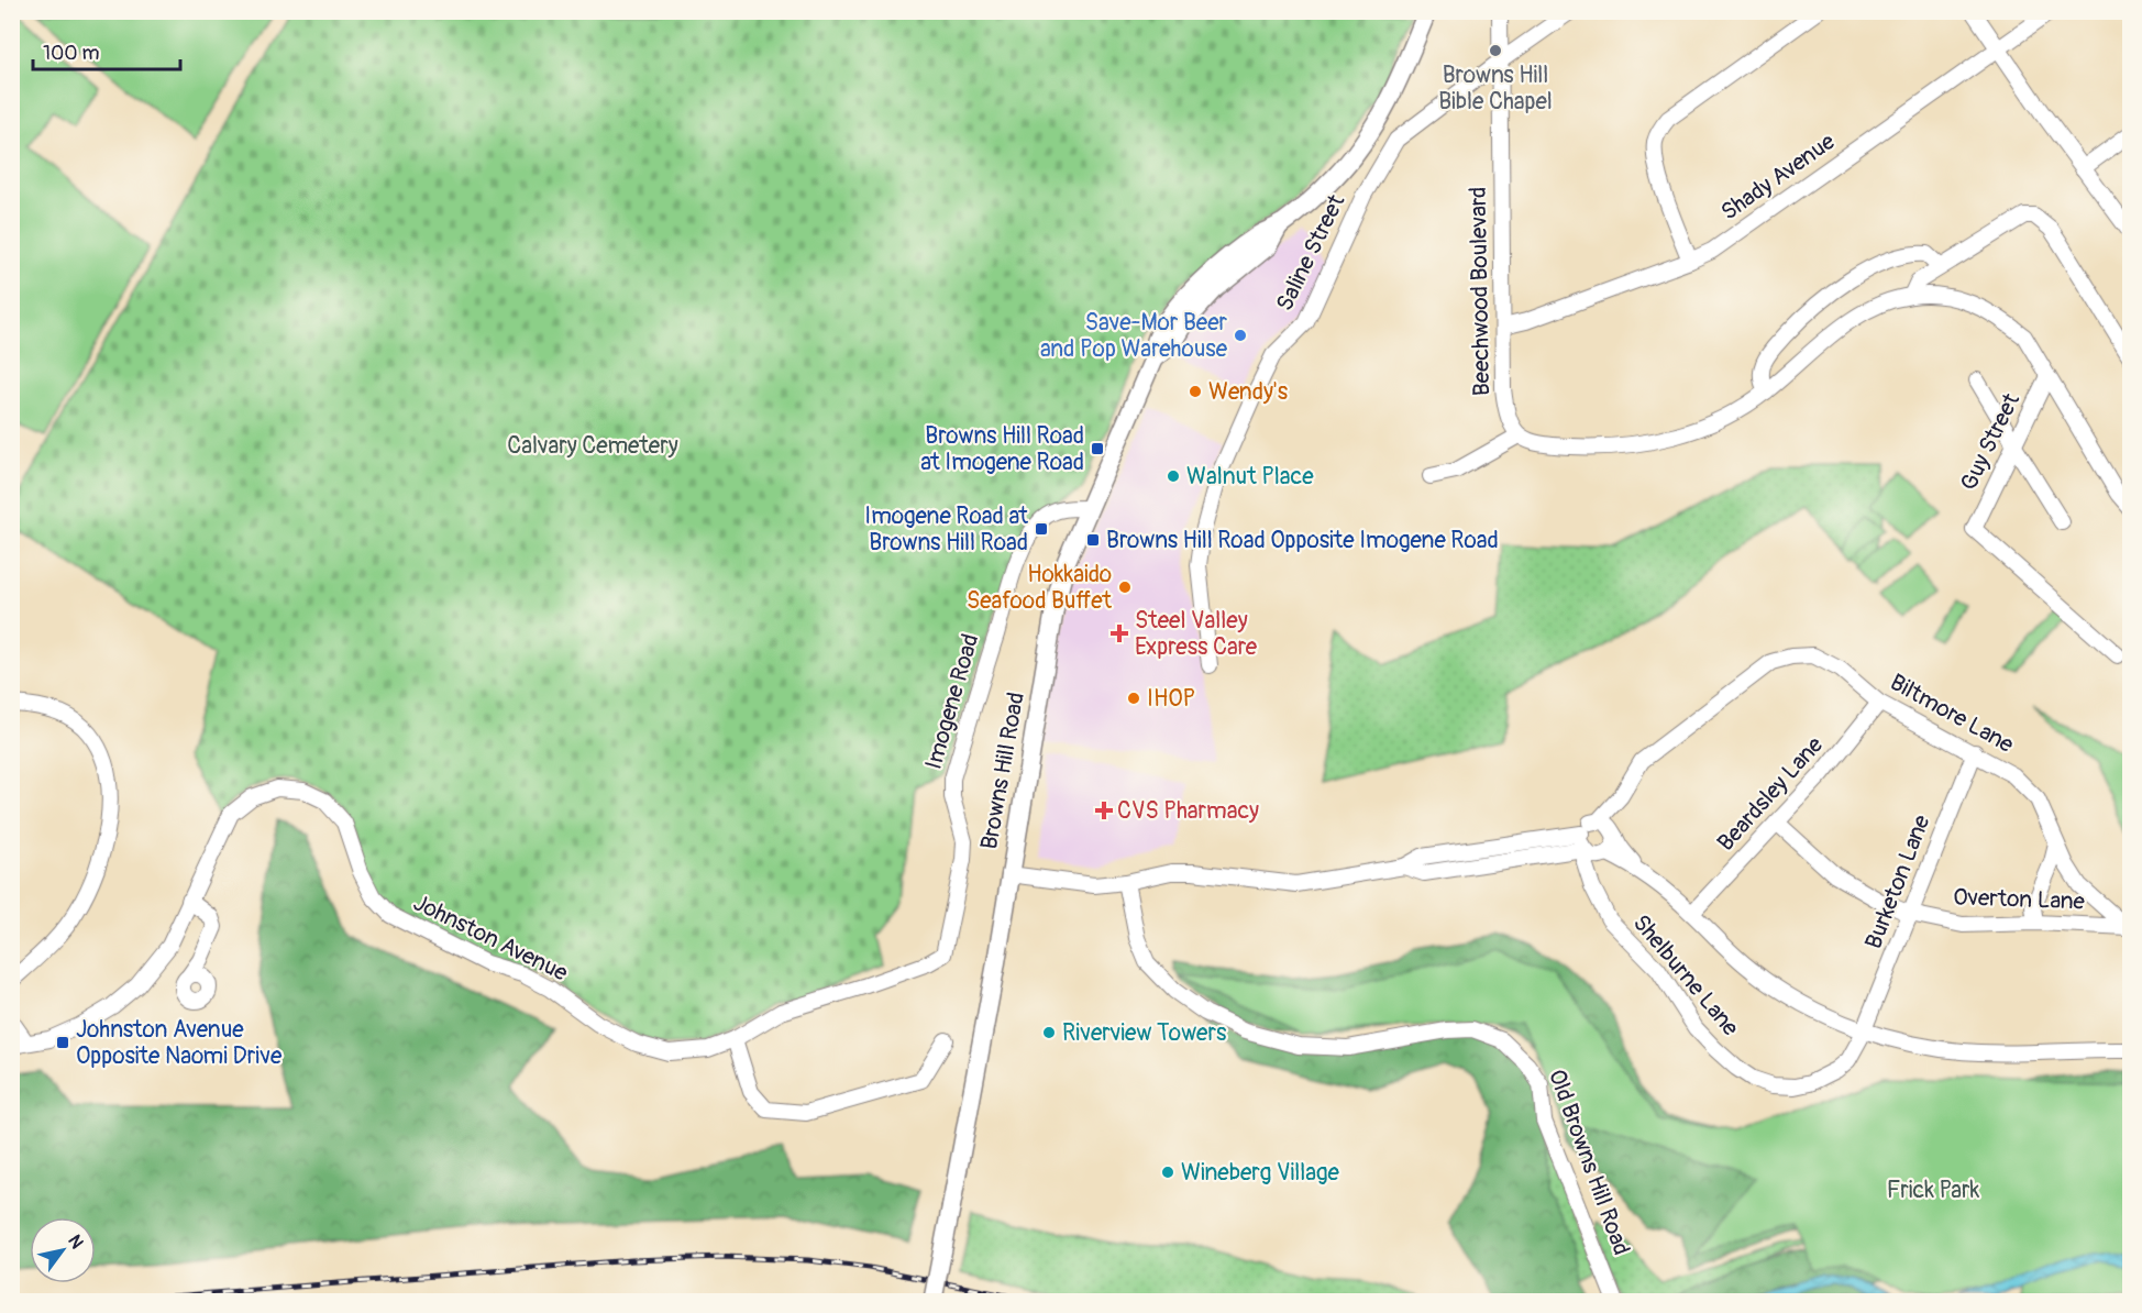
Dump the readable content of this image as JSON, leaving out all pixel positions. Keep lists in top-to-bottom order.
{
  "streets": {
    "main road": ["Browns Hill Road"],
    "street": [
      "Shady Avenue",
      "Saline Street",
      "Beechwood Boulevard",
      "Guy Street",
      "Imogene Road",
      "Biltmore Lane",
      "Beardsley Lane",
      "Burketon Lane",
      "Overton Lane",
      "Johnston Avenue",
      "Shelburne Lane",
      "Old Browns Hill Road"
    ]
  },
  "crossings": [
    ["Shady Avenue", "Beechwood Boulevard"],
    ["Saline Street", "Beechwood Boulevard"],
    ["Imogene Road", "Browns Hill Road"],
    ["Imogene Road", "Johnston Avenue"],
    ["Biltmore Lane", "Beardsley Lane"],
    ["Biltmore Lane", "Burketon Lane"],
    ["Biltmore Lane", "Overton Lane"],
    ["Beardsley Lane", "Overton Lane"],
    ["Burketon Lane", "Overton Lane"],
    ["Burketon Lane", "Shelburne Lane"]
  ],
  "parks": ["Calvary Cemetery", "Frick Park"],
  "places": {
    "other": [
      "Browns Hill Bible Chapel",
      "Save-Mor Beer and Pop Warehouse",
      "Wendy's",
      "Walnut Place",
      "Hokkaido Seafood Buffet",
      "IHOP",
      "Riverview Towers",
      "Wineberg Village"
    ],
    "transit": [
      "Browns Hill Road at Imogene Road",
      "Imogene Road at Browns Hill Road",
      "Browns Hill Road Opposite Imogene Road",
      "Johnston Avenue Opposite Naomi Drive"
    ],
    "health": ["Steel Valley Express Care", "CVS Pharmacy"]
  },
  "scale_bar": "100 m",
  "north": "top right"
}
